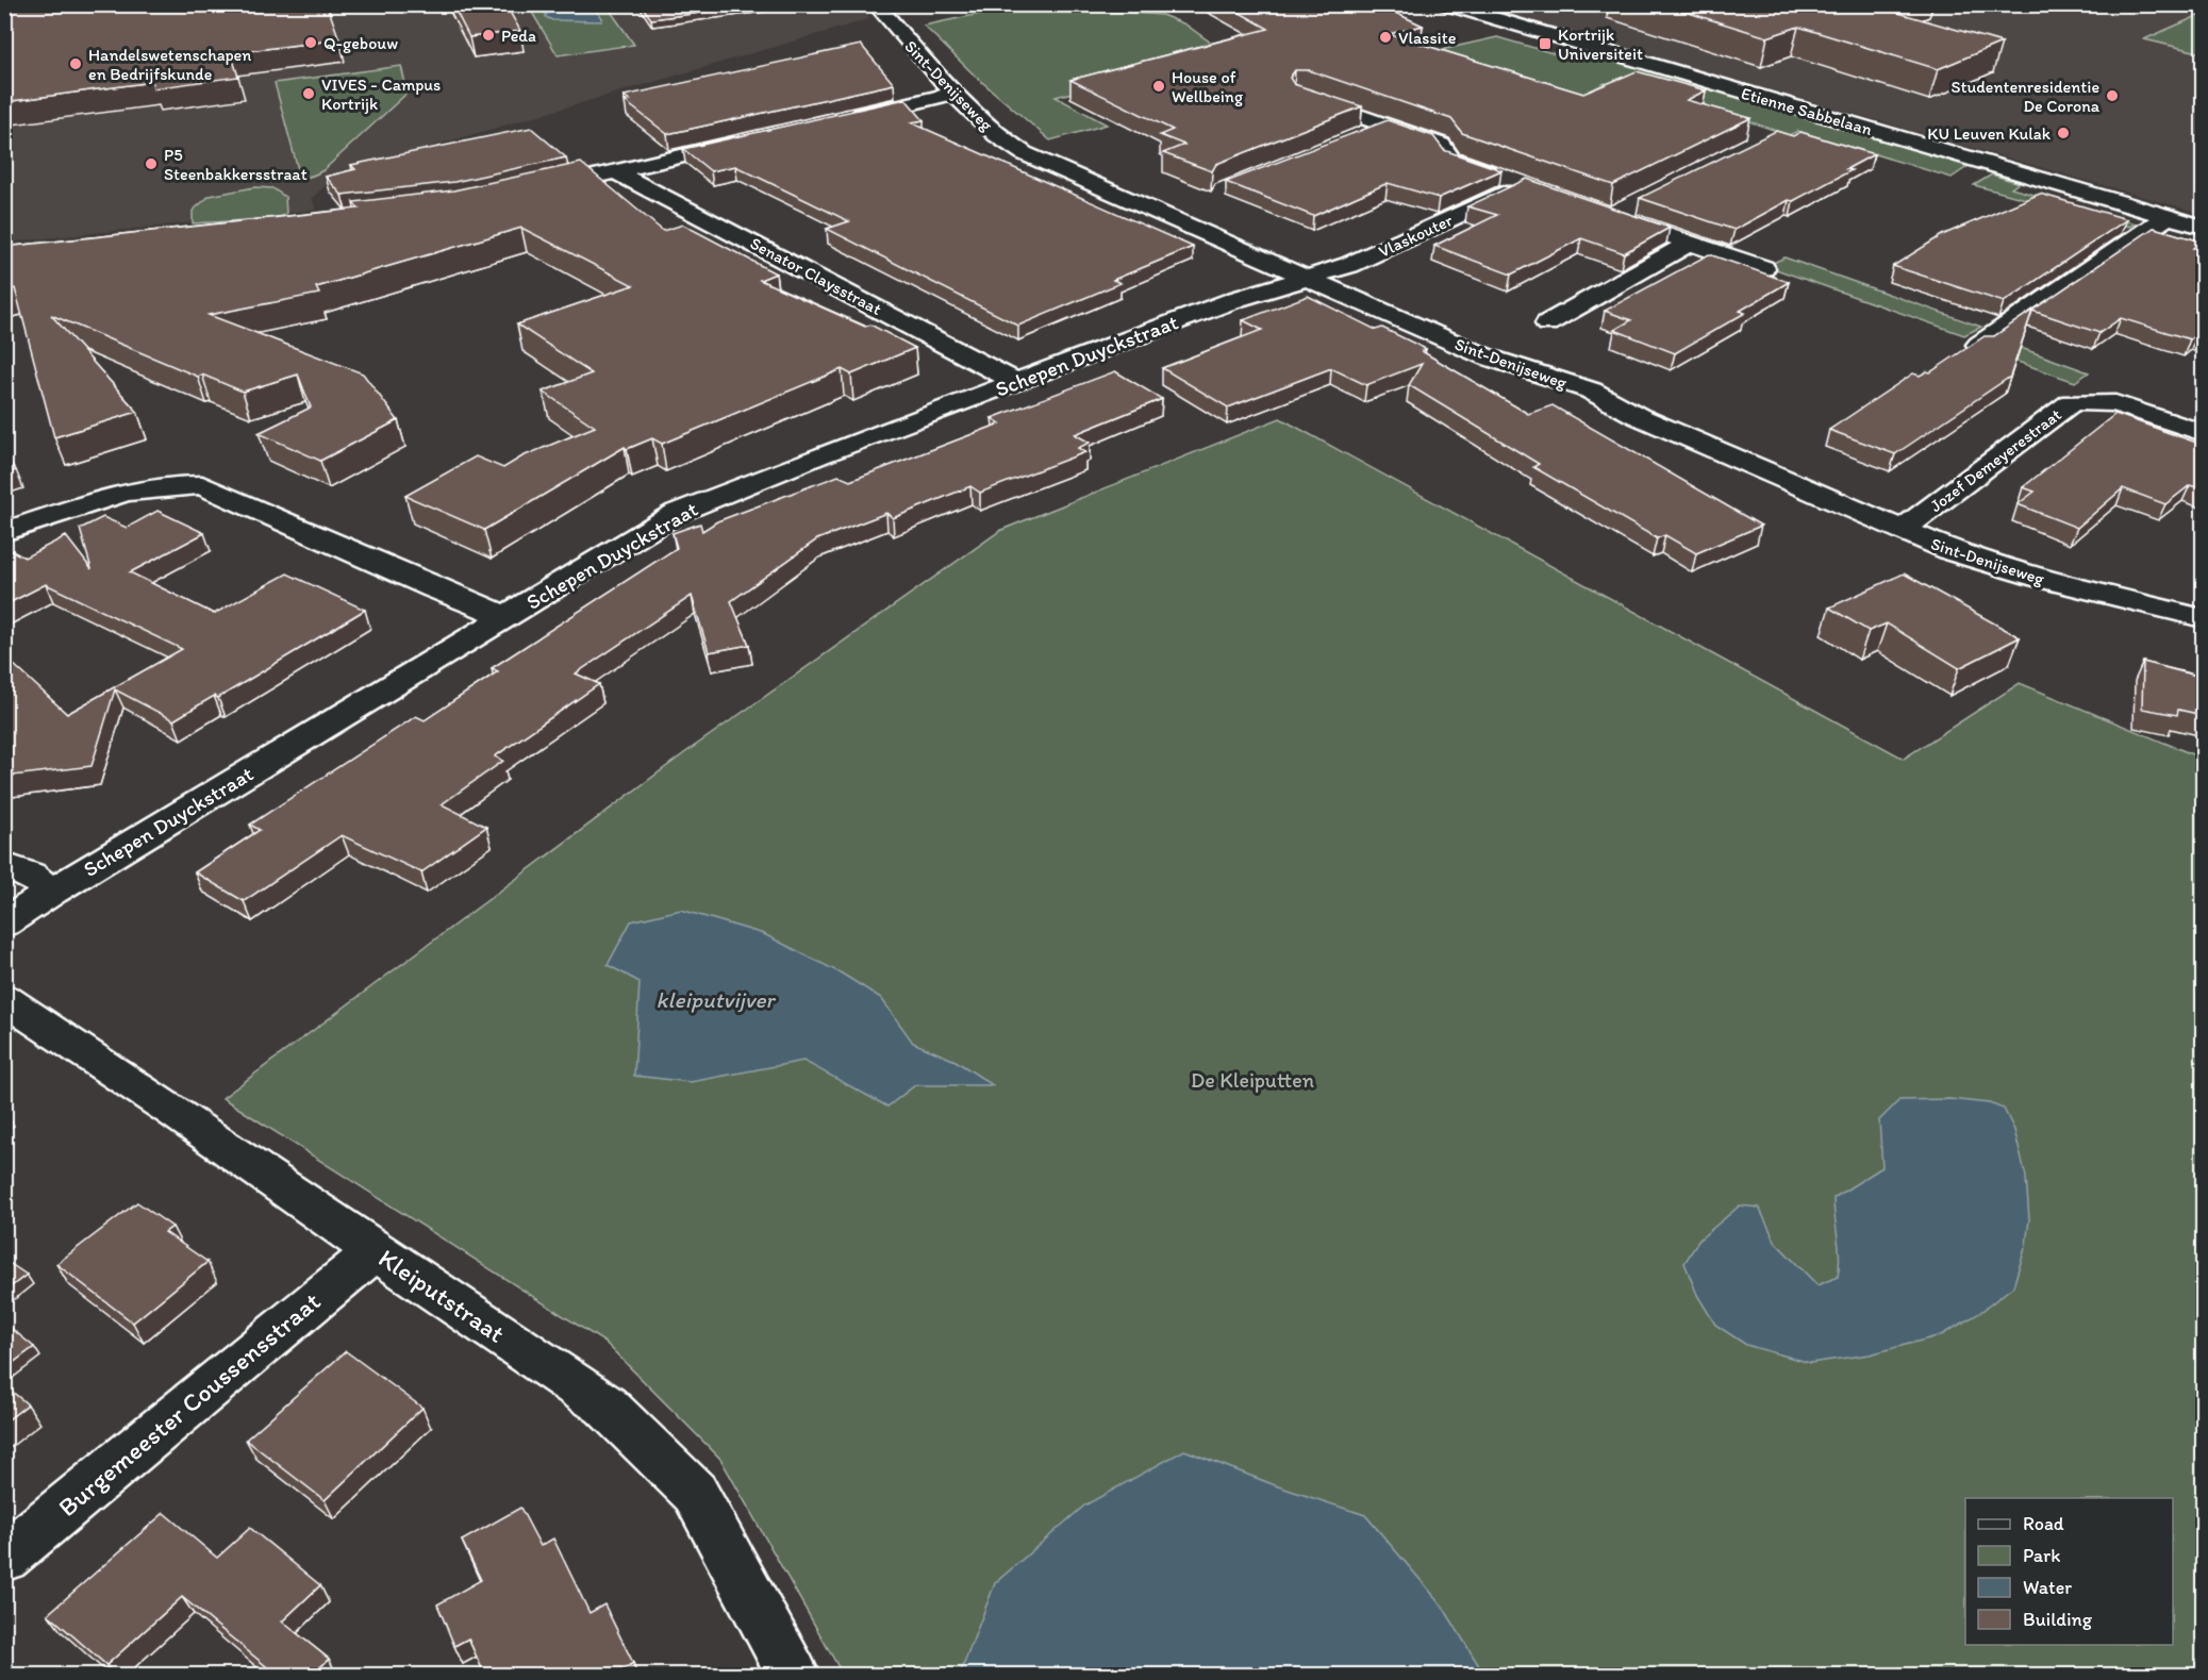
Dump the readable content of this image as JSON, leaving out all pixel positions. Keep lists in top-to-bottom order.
{
  "streets": {
    "street": [
      "Sint-Denijseweg",
      "Etienne Sabbelaan",
      "Vlaskouter",
      "Senator Claysstraat",
      "Schepen Duyckstraat",
      "Jozef Demeyerestraat",
      "Kleiputstraat",
      "Burgemeester Coussensstraat"
    ]
  },
  "crossings": [
    ["Sint-Denijseweg", "Vlaskouter"],
    ["Sint-Denijseweg", "Schepen Duyckstraat"],
    ["Sint-Denijseweg", "Jozef Demeyerestraat"],
    ["Vlaskouter", "Schepen Duyckstraat"],
    ["Senator Claysstraat", "Schepen Duyckstraat"],
    ["Kleiputstraat", "Burgemeester Coussensstraat"]
  ],
  "water": ["kleiputvijver"],
  "parks": ["De Kleiputten"],
  "places": {
    "other": [
      "Peda",
      "Vlassite",
      "Q-gebouw",
      "Handelswetenschapen en Bedrijfskunde",
      "House of Wellbeing",
      "VIVES - Campus Kortrijk",
      "Studentenresidentie De Corona",
      "KU Leuven Kulak",
      "P5 Steenbakkersstraat"
    ],
    "transit": ["Kortrijk Universiteit"]
  },
  "legend": [
    "Road",
    "Park",
    "Water",
    "Building"
  ]
}
